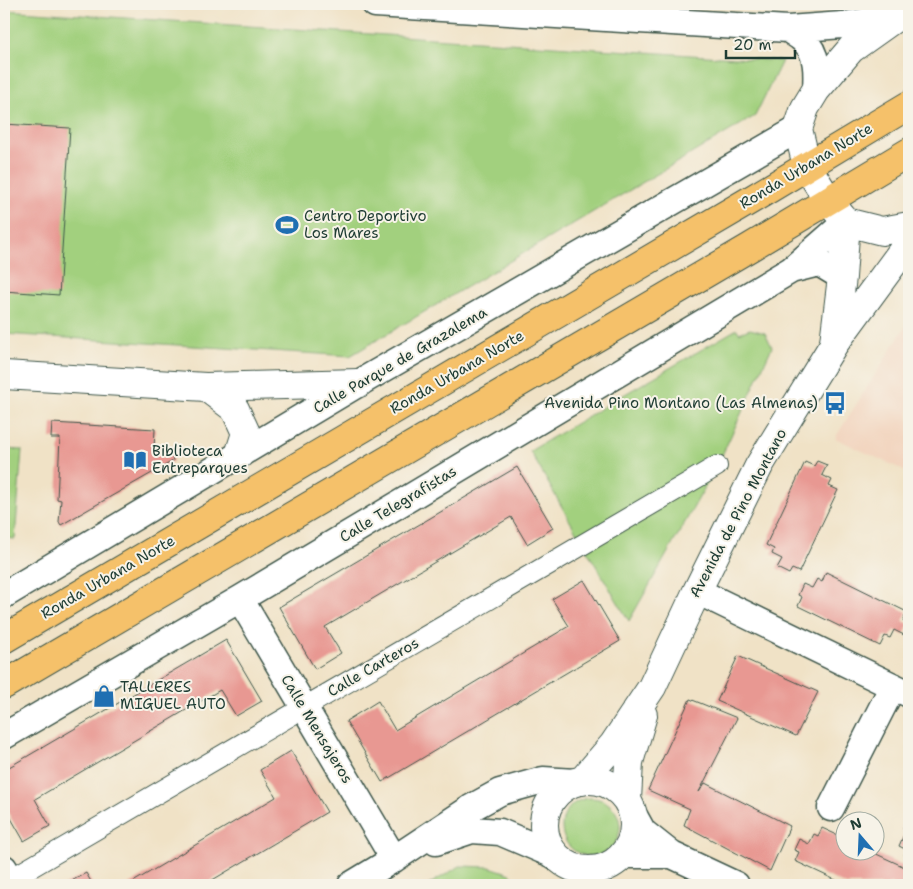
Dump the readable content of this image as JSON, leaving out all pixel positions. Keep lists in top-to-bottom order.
{
  "streets": {
    "main road": ["Ronda Urbana Norte"],
    "street": [
      "Calle Parque de Grazalema",
      "Calle Telegrafistas",
      "Avenida de Pino Montano",
      "Calle Carteros",
      "Calle Mensajeros"
    ]
  },
  "crossings": [
    ["Calle Telegrafistas", "Calle Mensajeros"],
    ["Calle Carteros", "Calle Mensajeros"]
  ],
  "places": {
    "sports": ["Centro Deportivo Los Mares"],
    "bus stop": ["Avenida Pino Montano (Las Almenas)"],
    "library": ["Biblioteca Entreparques"],
    "shop": ["TALLERES MIGUEL AUTO"]
  },
  "scale_bar": "20 m",
  "north": "top"
}
